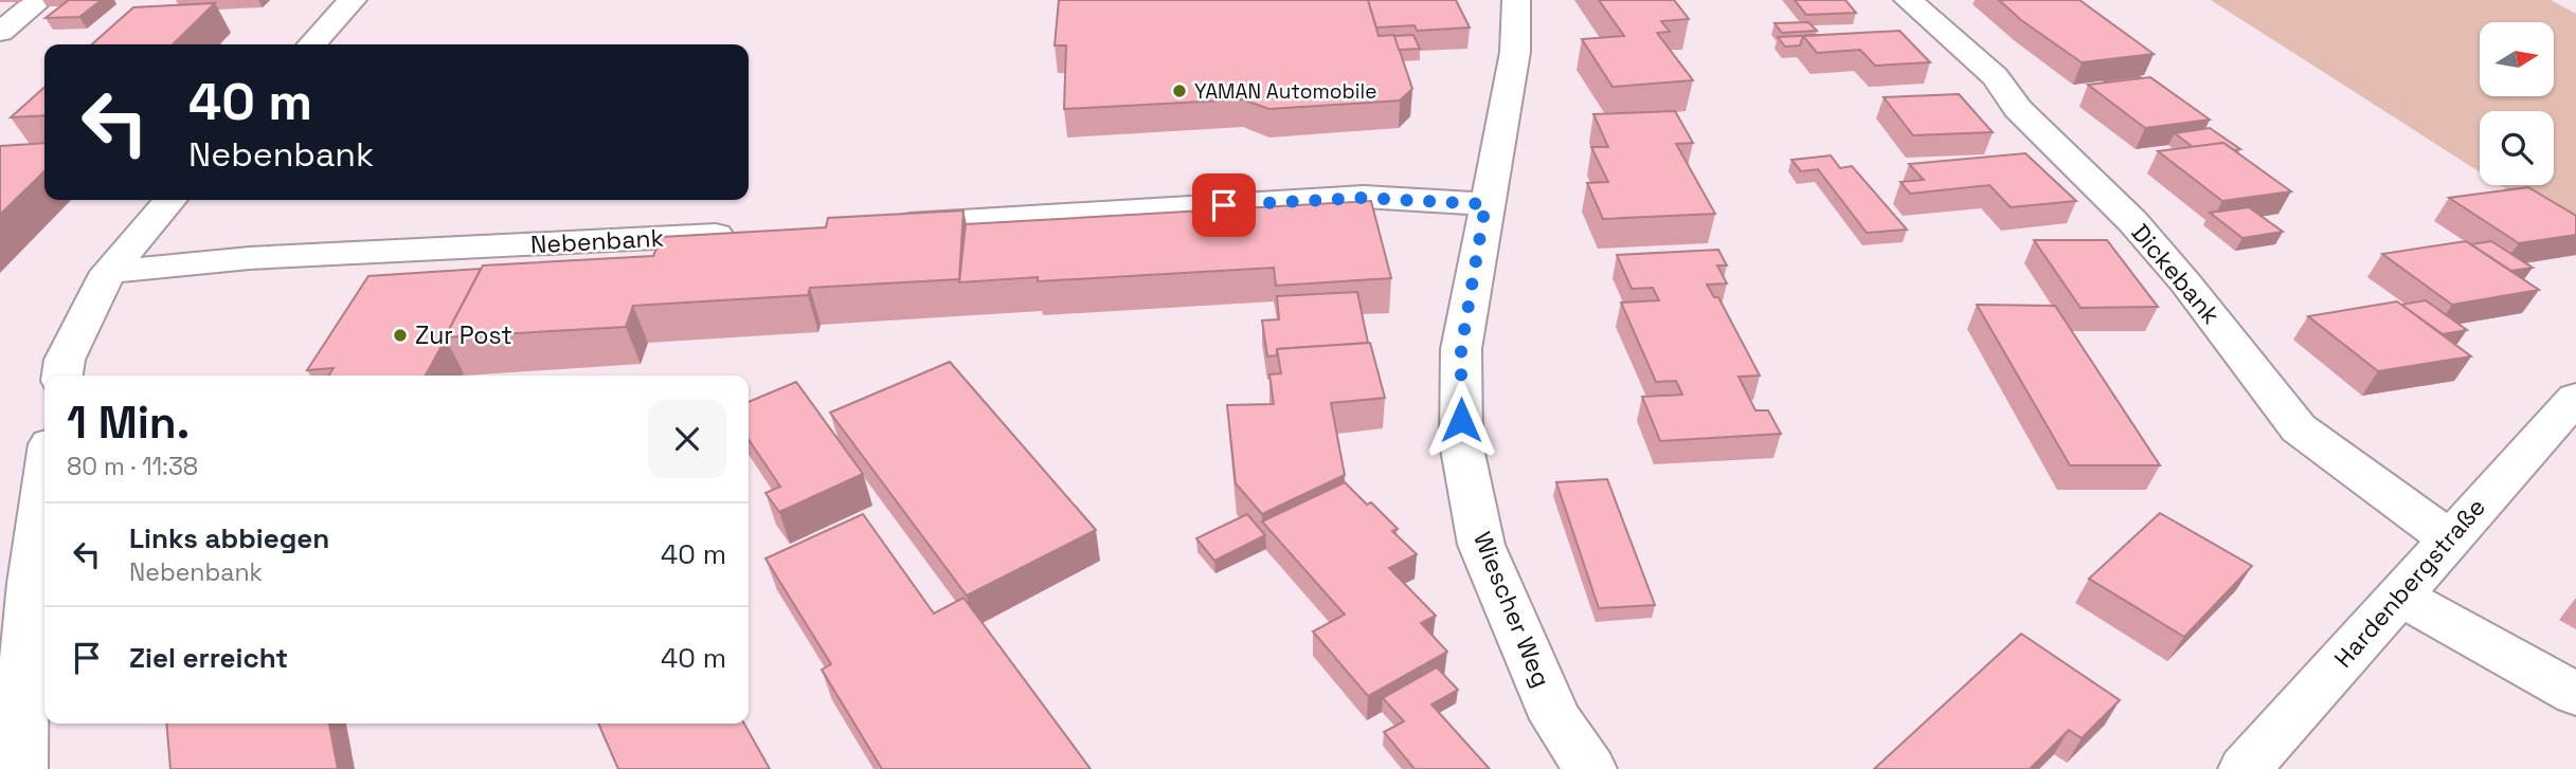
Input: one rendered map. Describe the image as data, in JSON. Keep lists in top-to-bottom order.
{
  "streets": {
    "street": [
      "Nebenbank",
      "Dickebank",
      "Hardenbergstraße",
      "Wiescher Weg"
    ]
  },
  "crossings": [
    ["Dickebank", "Hardenbergstraße"]
  ],
  "places": ["YAMAN Automobile", "Zur Post"],
  "north": "right",
  "page": {
    "turn": ["40 m", "Nebenbank"],
    "heading": ["1 Min.", "80 m · 11:38"],
    "list": [
      {
        "name": "Links abbiegen",
        "note": "Nebenbank",
        "value": "40 m"
      },
      {
        "name": "Ziel erreicht",
        "value": "40 m"
      }
    ]
  }
}
